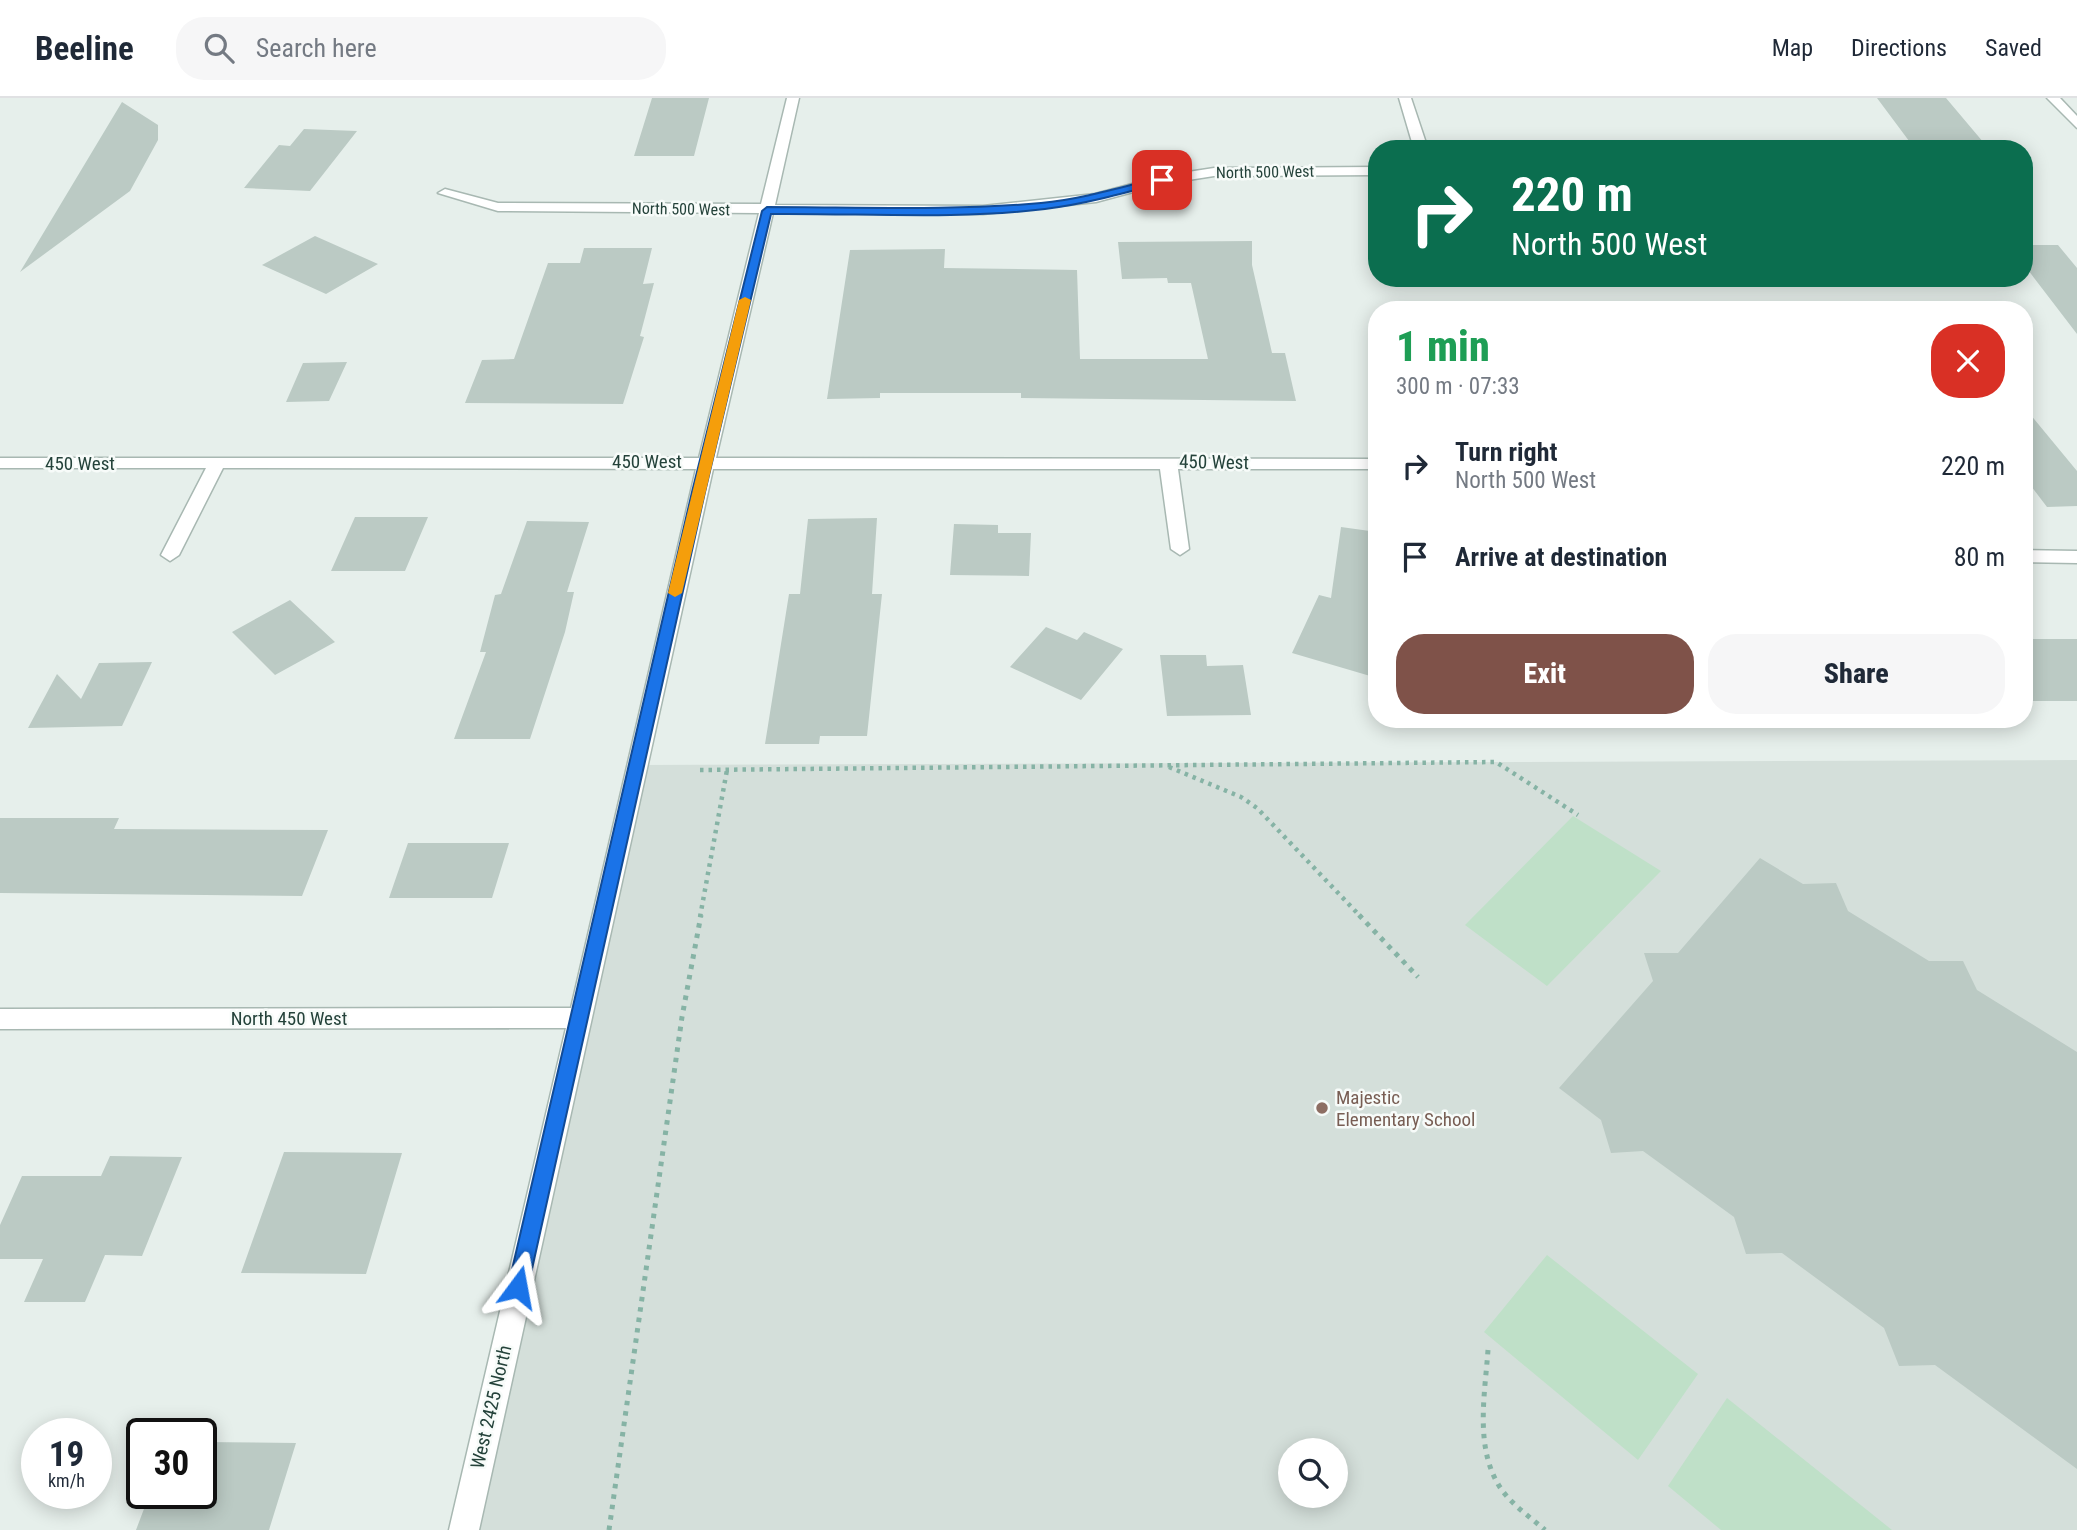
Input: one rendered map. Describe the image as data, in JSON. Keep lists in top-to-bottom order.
{
  "streets": {
    "street": [
      "North 500 West",
      "450 West",
      "North 450 West",
      "West 2425 North"
    ]
  },
  "crossings": [
    ["North 500 West", "West 2425 North"],
    ["450 West", "West 2425 North"],
    ["North 450 West", "West 2425 North"]
  ],
  "places": ["Majestic Elementary School"],
  "page": {
    "header": "Beeline",
    "search": "Search here",
    "nav": ["Map", "Directions", "Saved"],
    "turn": ["220 m", "North 500 West"],
    "heading": ["1 min", "300 m · 07:33"],
    "list": [
      {
        "name": "Turn right",
        "note": "North 500 West",
        "value": "220 m"
      },
      {
        "name": "Arrive at destination",
        "value": "80 m"
      }
    ],
    "buttons": ["Exit", "Share"],
    "speed": "19 km/h",
    "limit": "30"
  }
}
